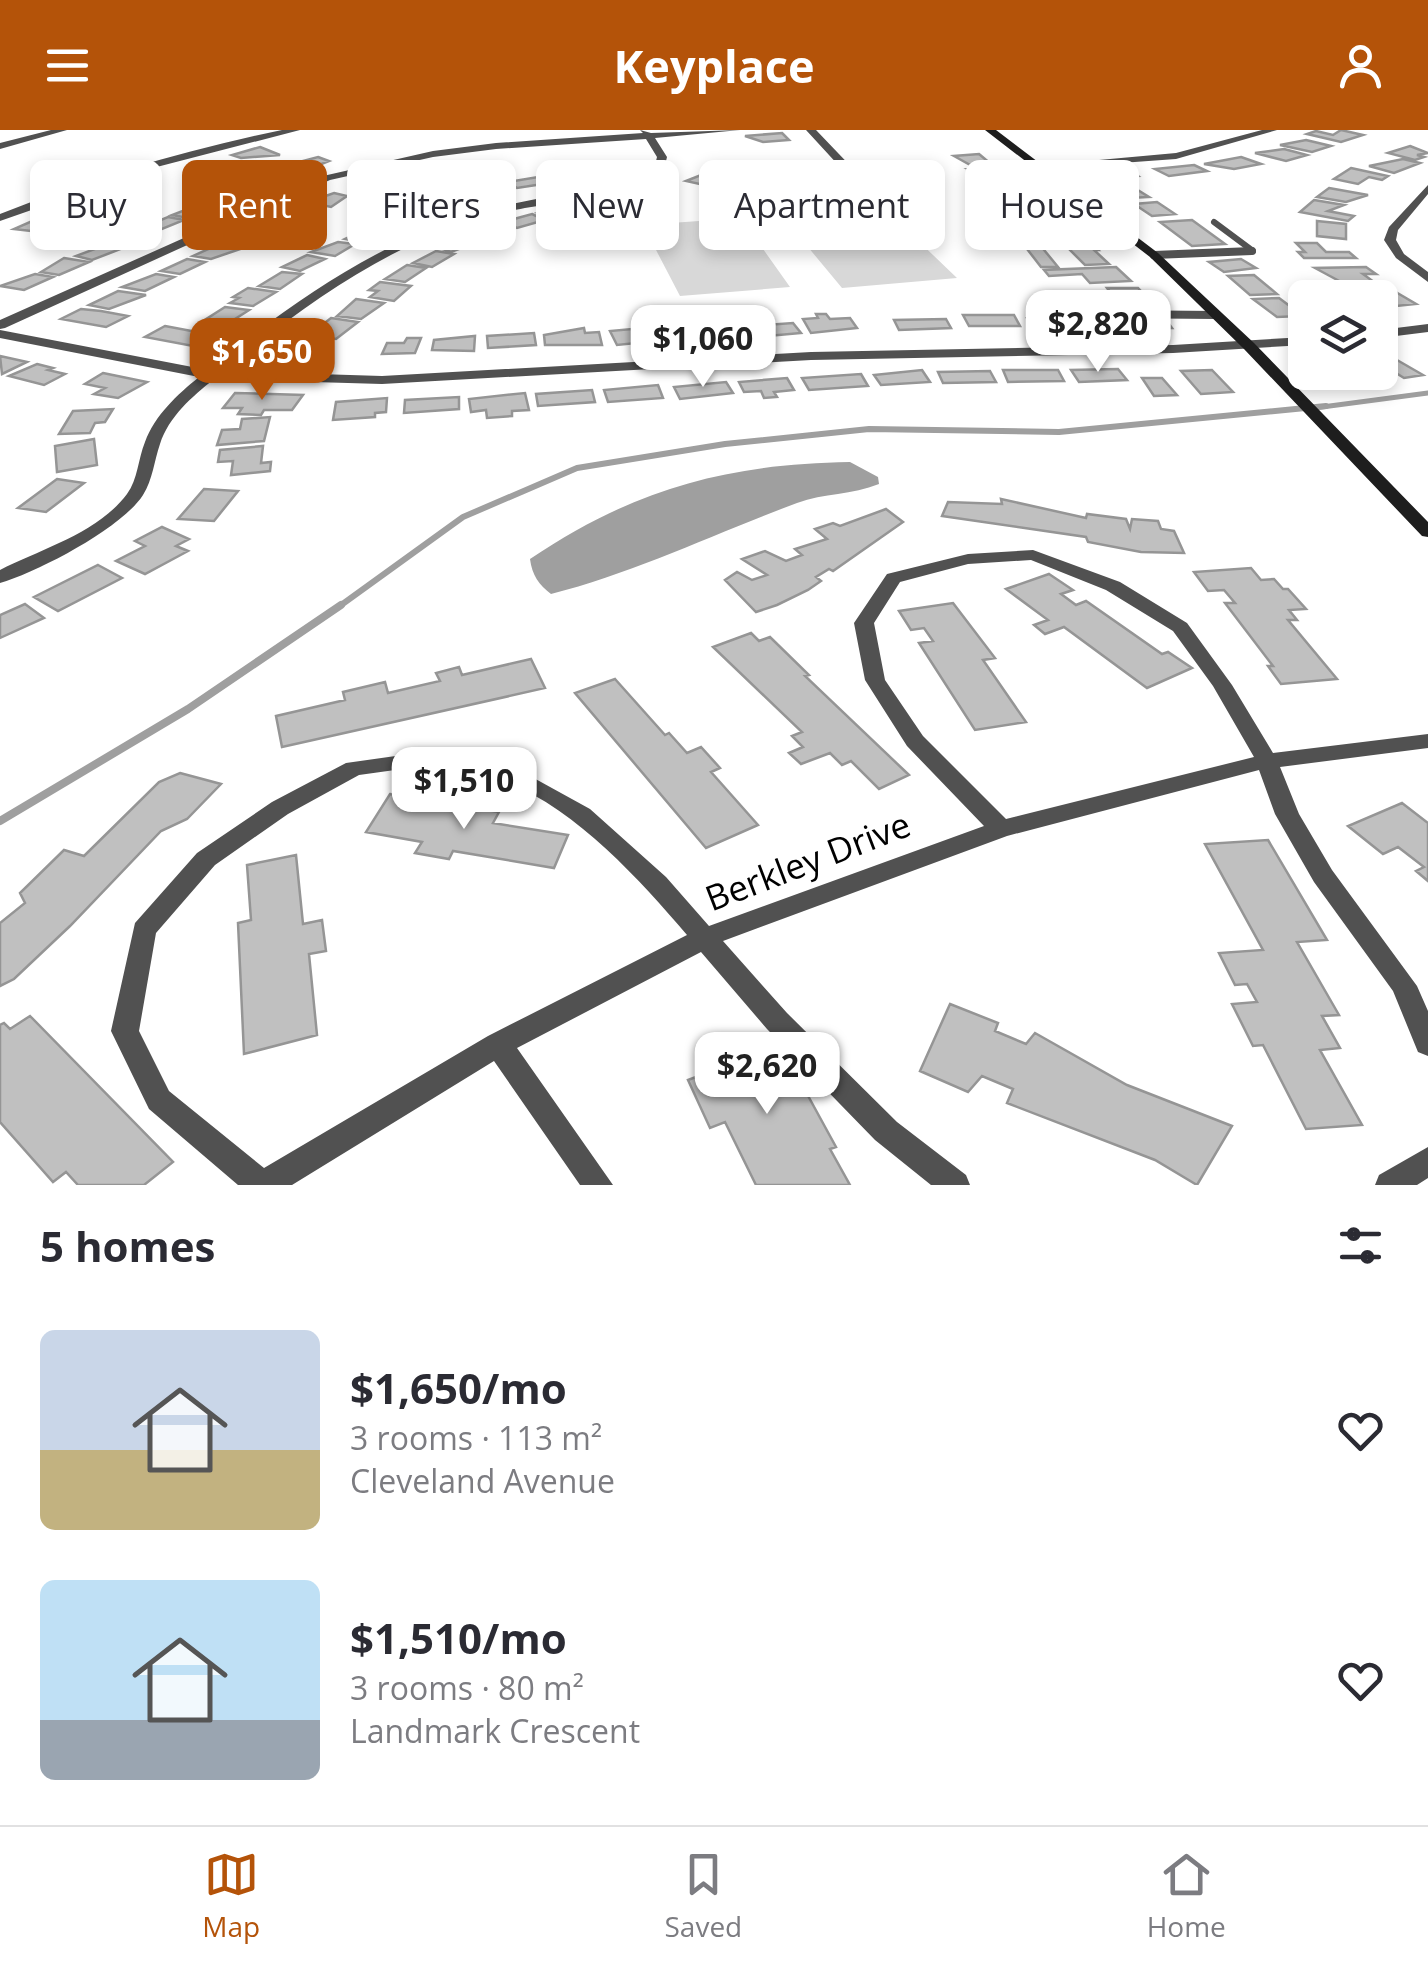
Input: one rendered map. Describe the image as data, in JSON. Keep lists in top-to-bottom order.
{
  "streets": {
    "street": ["Berkley Drive"]
  },
  "page": {
    "header": "Keyplace",
    "chip": [
      "Buy",
      "Rent",
      "Filters",
      "New",
      "Apartment",
      "House"
    ],
    "price": [
      "$2,820",
      "$1,060",
      "$1,650",
      "$1,510",
      "$2,620"
    ],
    "heading": "5 homes",
    "list": [
      {
        "name": "$1,650/mo",
        "note": "3 rooms · 113 m² · Cleveland Avenue"
      },
      {
        "name": "$1,510/mo",
        "note": "3 rooms · 80 m² · Landmark Crescent"
      }
    ],
    "tabs": ["Map", "Saved", "Home"]
  }
}
